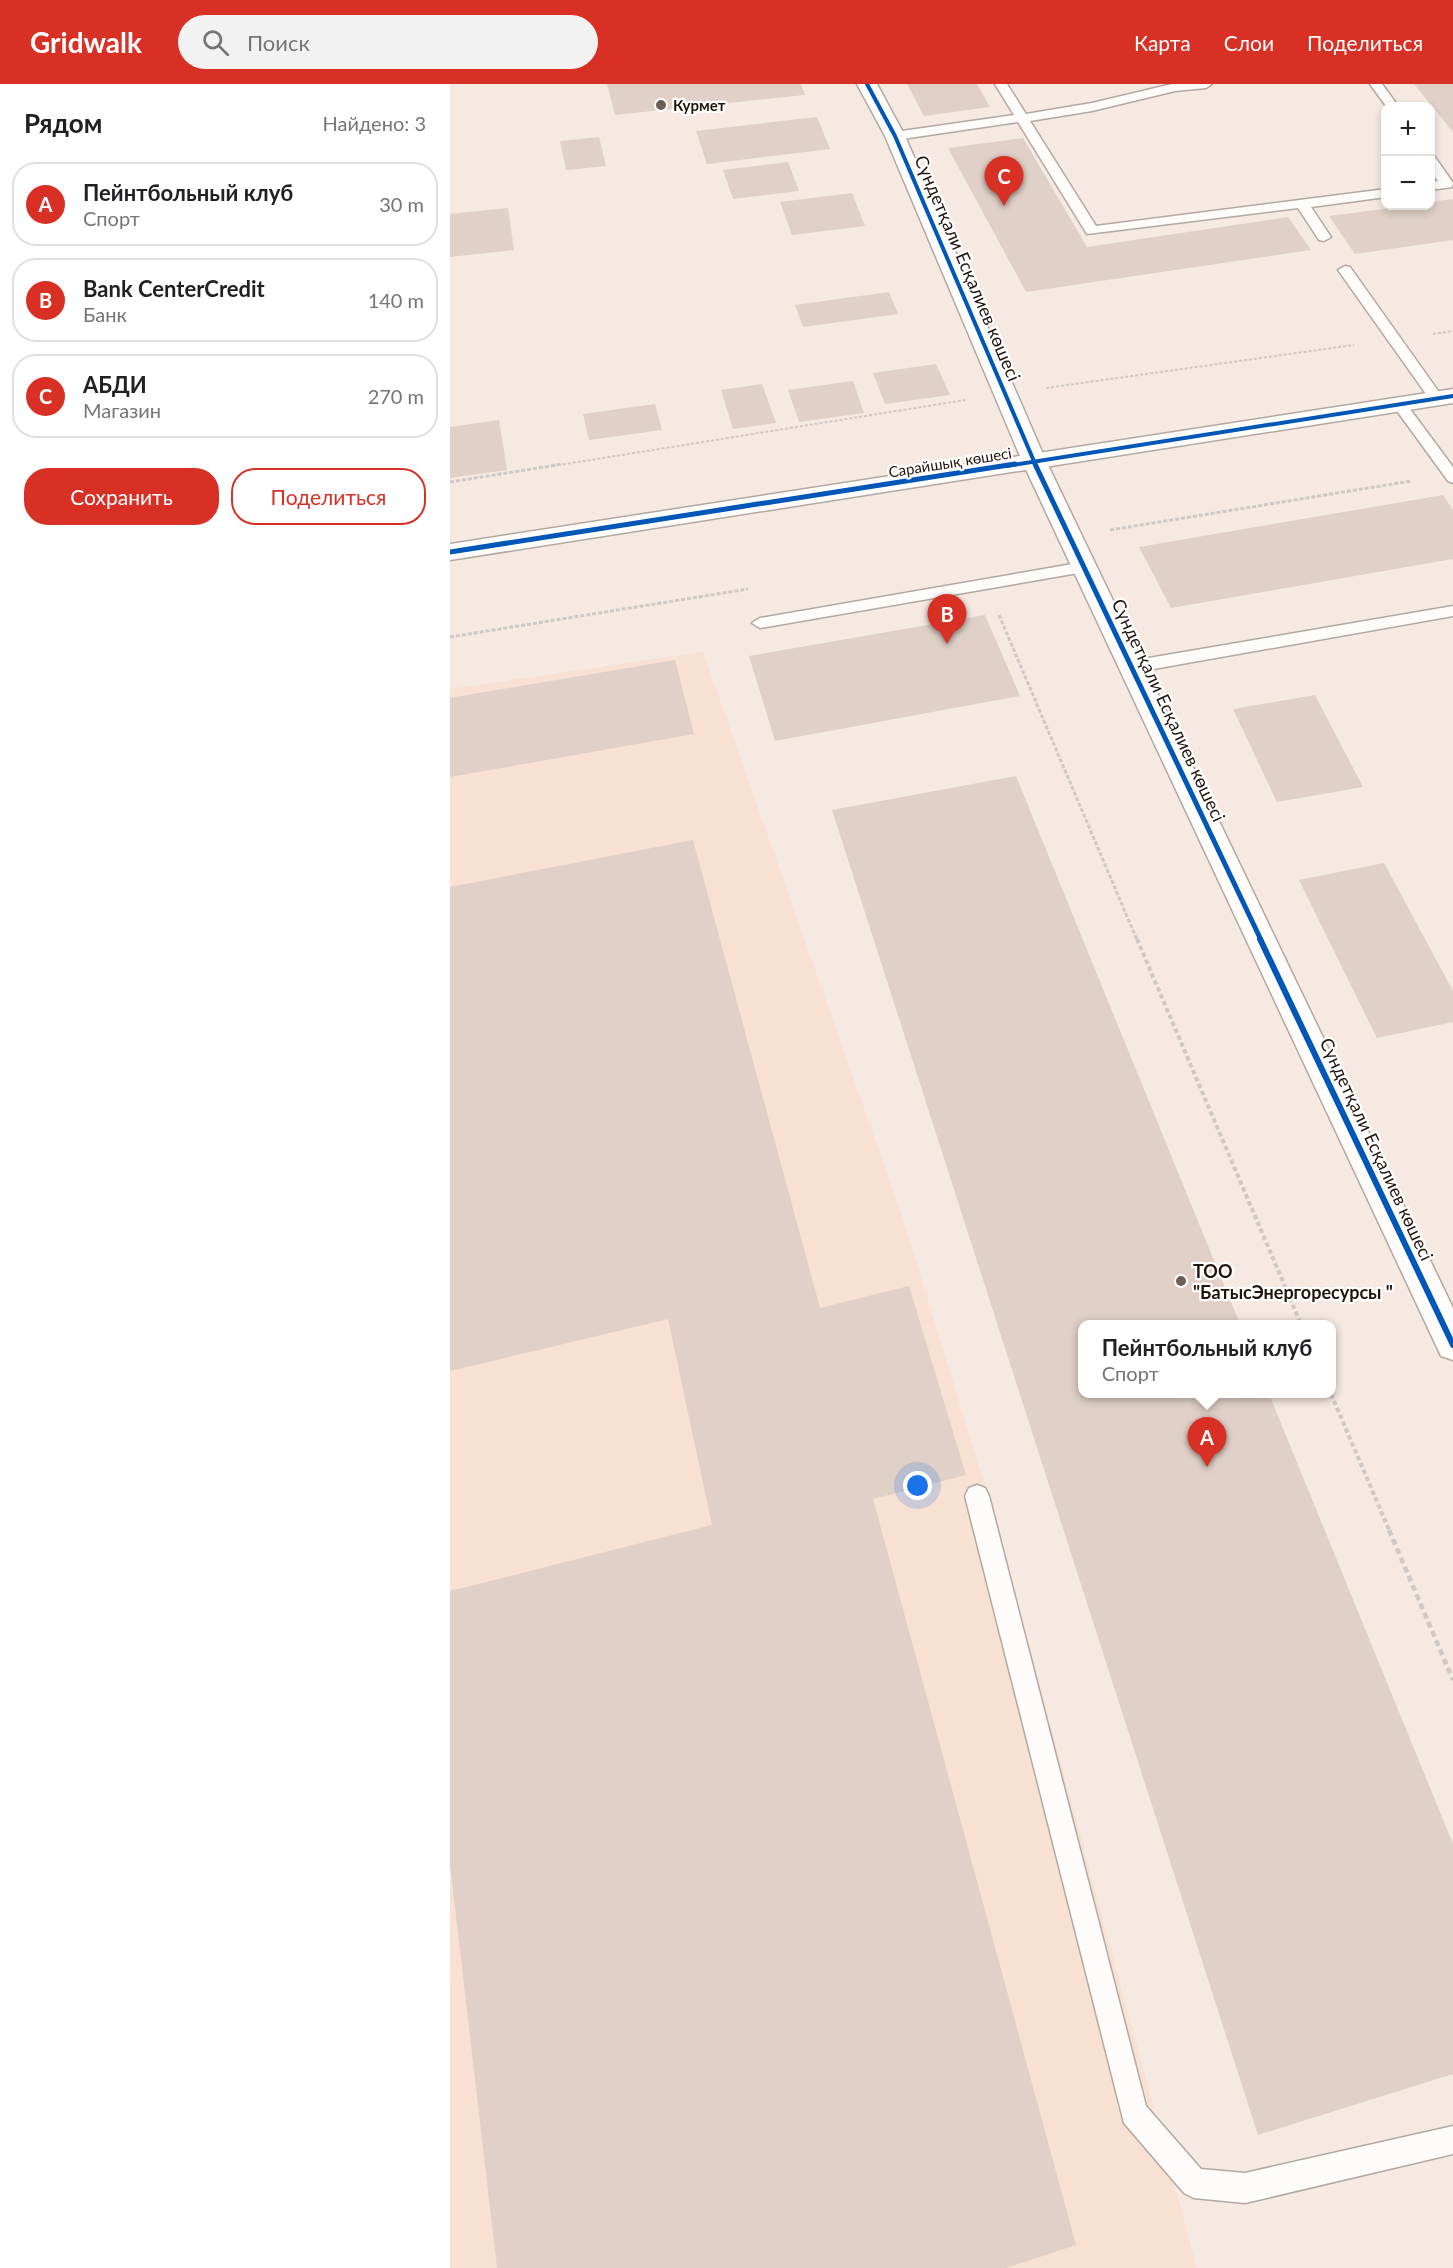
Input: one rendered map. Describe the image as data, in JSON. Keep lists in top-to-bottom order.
{
  "streets": {
    "street": ["Сүндетқали Есқалиев көшесі", "Сарайшық көшесі"]
  },
  "crossings": [
    ["Сүндетқали Есқалиев көшесі", "Сарайшық көшесі"]
  ],
  "places": ["Курмет", "ТОО \"БатысЭнергоресурсы \""],
  "page": {
    "header": "Gridwalk",
    "search": "Поиск",
    "nav": ["Карта", "Слои", "Поделиться"],
    "heading": ["Рядом", "Найдено: 3"],
    "map_buttons": ["+", "−"],
    "pins": ["C", "B", "A"],
    "list": [
      {
        "mark": "A",
        "name": "Пейнтбольный клуб",
        "note": "Спорт",
        "value": "30 m"
      },
      {
        "mark": "B",
        "name": "Bank CenterCredit",
        "note": "Банк",
        "value": "140 m"
      },
      {
        "mark": "C",
        "name": "АБДИ",
        "note": "Магазин",
        "value": "270 m"
      }
    ],
    "buttons": ["Сохранить", "Поделиться"],
    "popup": ["Пейнтбольный клуб", "Спорт"]
  }
}
